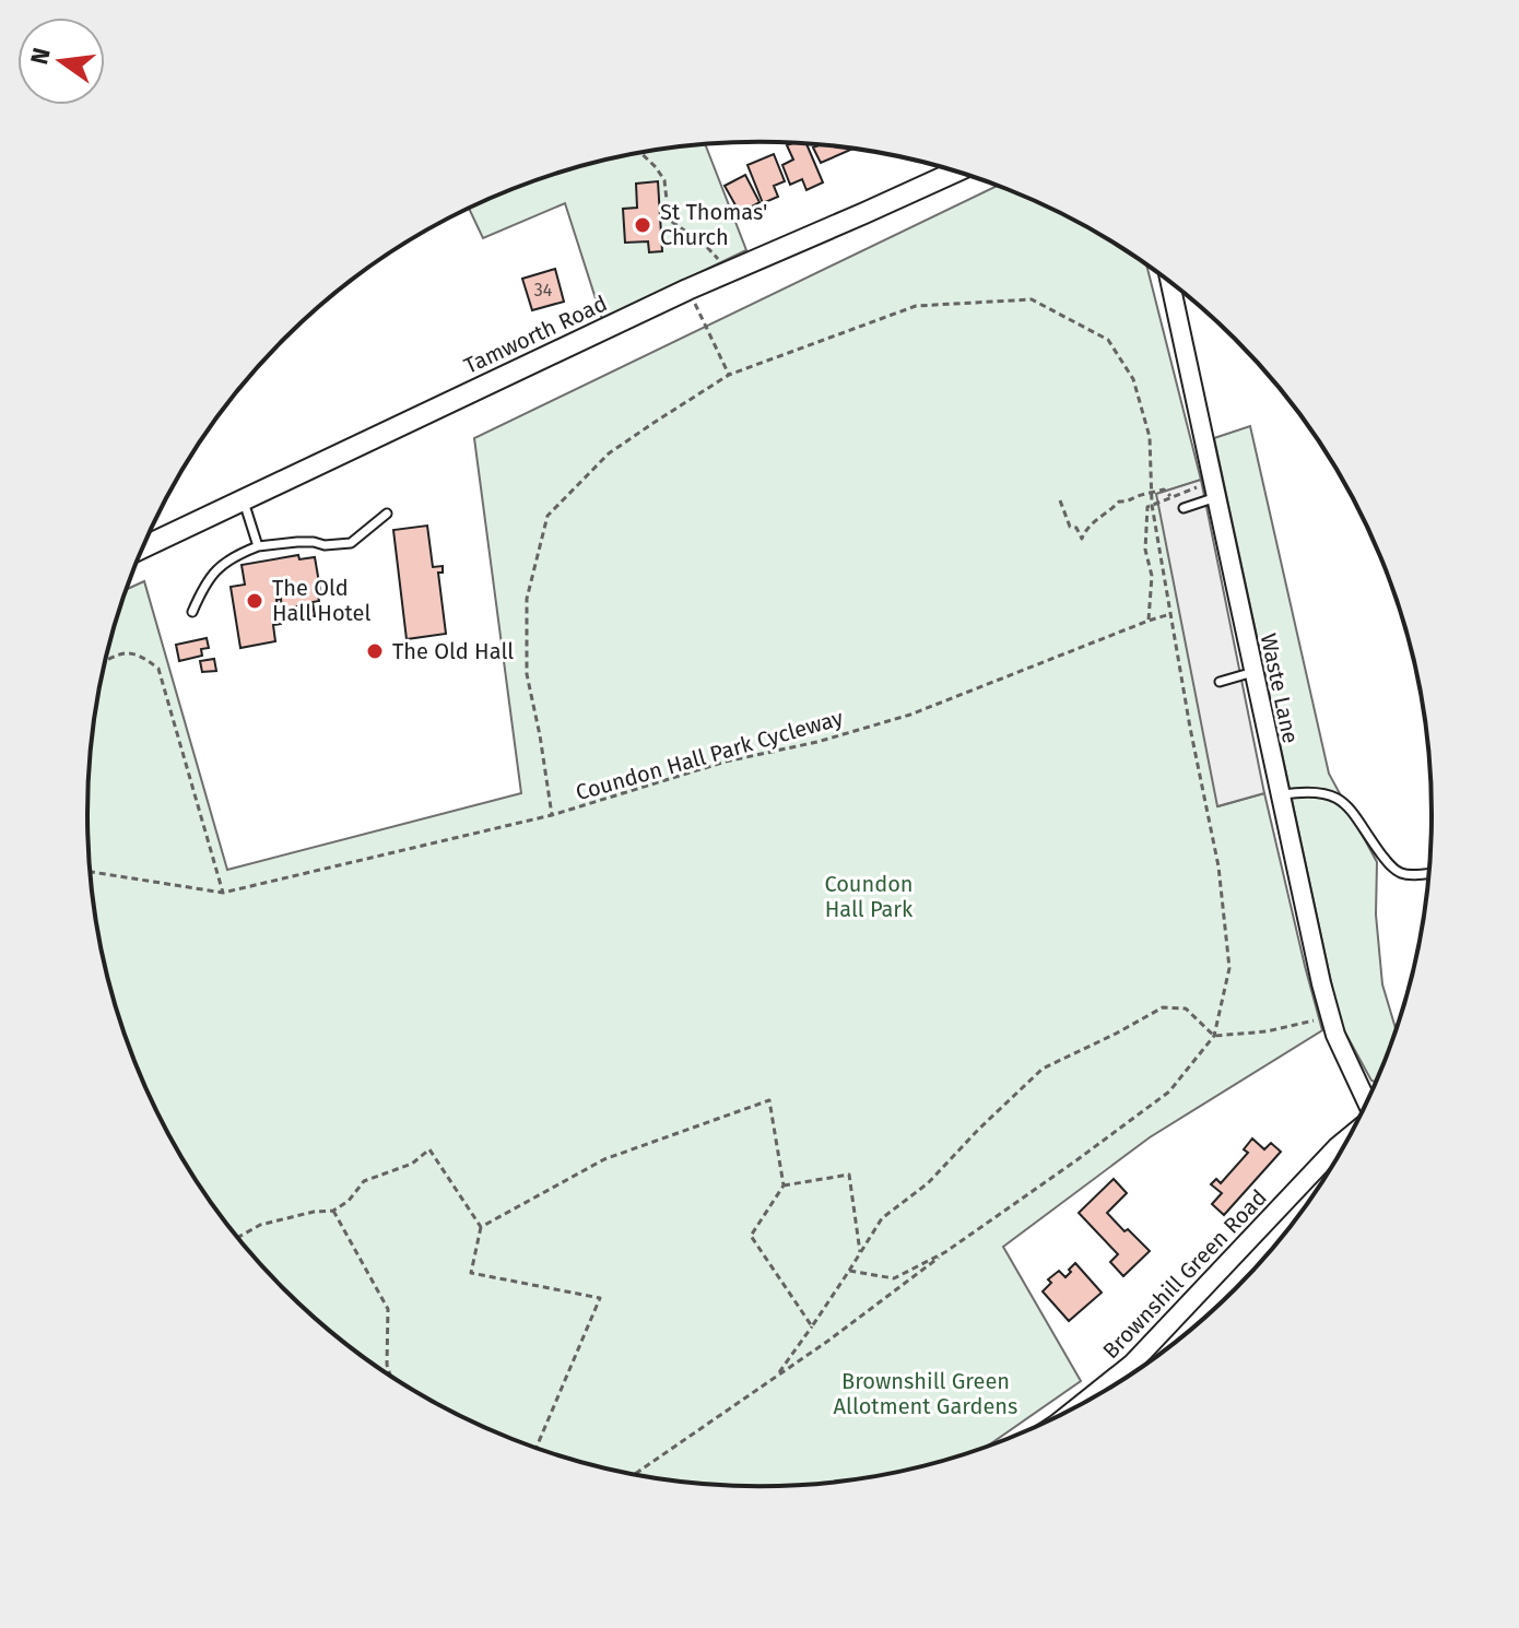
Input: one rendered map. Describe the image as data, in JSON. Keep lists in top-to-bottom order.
{
  "streets": {
    "main road": ["Tamworth Road"],
    "street": ["Waste Lane", "Brownshill Green Road"],
    "path": ["Coundon Hall Park Cycleway"]
  },
  "parks": ["Coundon Hall Park", "Brownshill Green Allotment Gardens"],
  "places": ["St Thomas' Church", "The Old Hall Hotel", "The Old Hall"],
  "house_numbers": ["34"],
  "north": "left"
}
